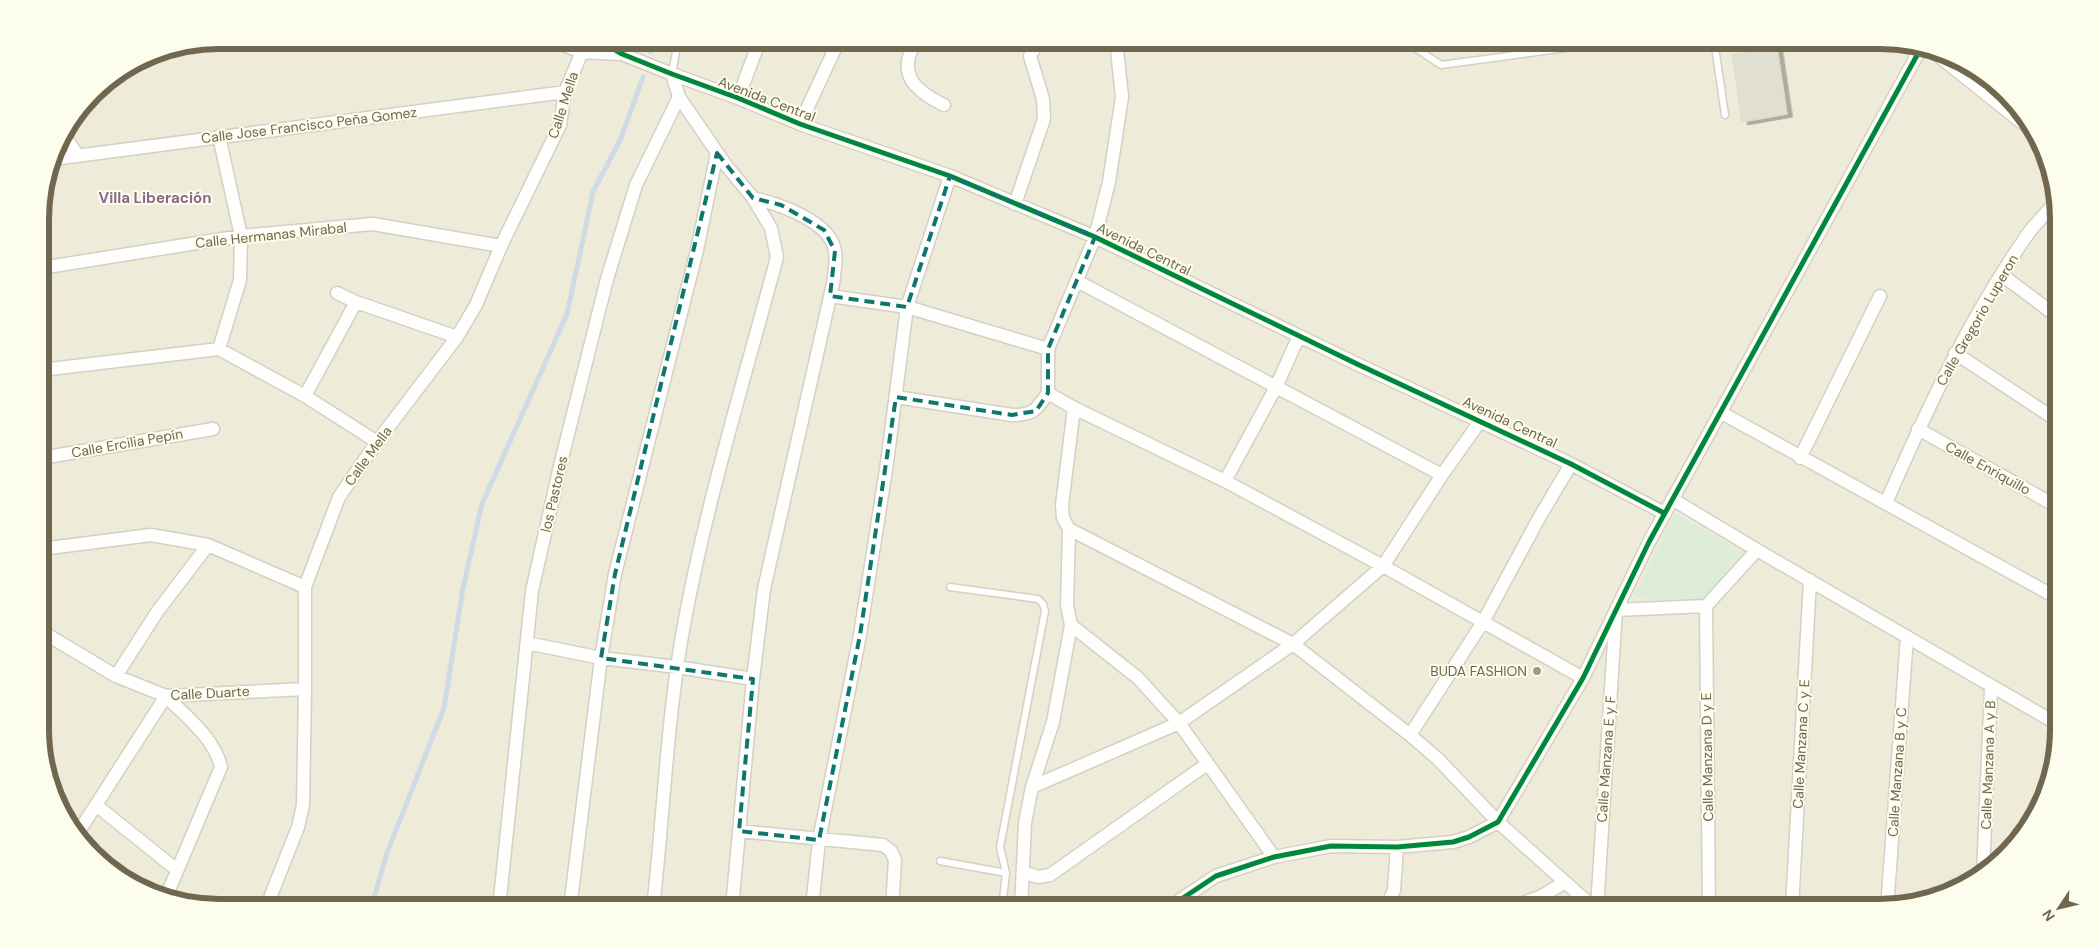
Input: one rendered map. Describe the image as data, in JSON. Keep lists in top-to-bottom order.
{
  "streets": {
    "street": [
      "Avenida Central",
      "Calle Mella",
      "Calle Jose Francisco Peña Gomez",
      "Calle Hermanas Mirabal",
      "Calle Gregorio Luperon",
      "Calle Ercilia Pepín",
      "Calle Enriquillo",
      "los Pastores",
      "Calle Duarte",
      "Calle Manzana C y E",
      "Calle Manzana D y E",
      "Calle Manzana E y F",
      "Calle Manzana A y B",
      "Calle Manzana B y C"
    ]
  },
  "crossings": [
    ["Avenida Central", "Calle Mella"],
    ["Calle Mella", "Calle Jose Francisco Peña Gomez"],
    ["Calle Mella", "Calle Hermanas Mirabal"],
    ["Calle Mella", "Calle Duarte"],
    ["Calle Gregorio Luperon", "Calle Enriquillo"]
  ],
  "districts": ["Villa Liberación"],
  "places": ["BUDA FASHION"],
  "north": "bottom left"
}
